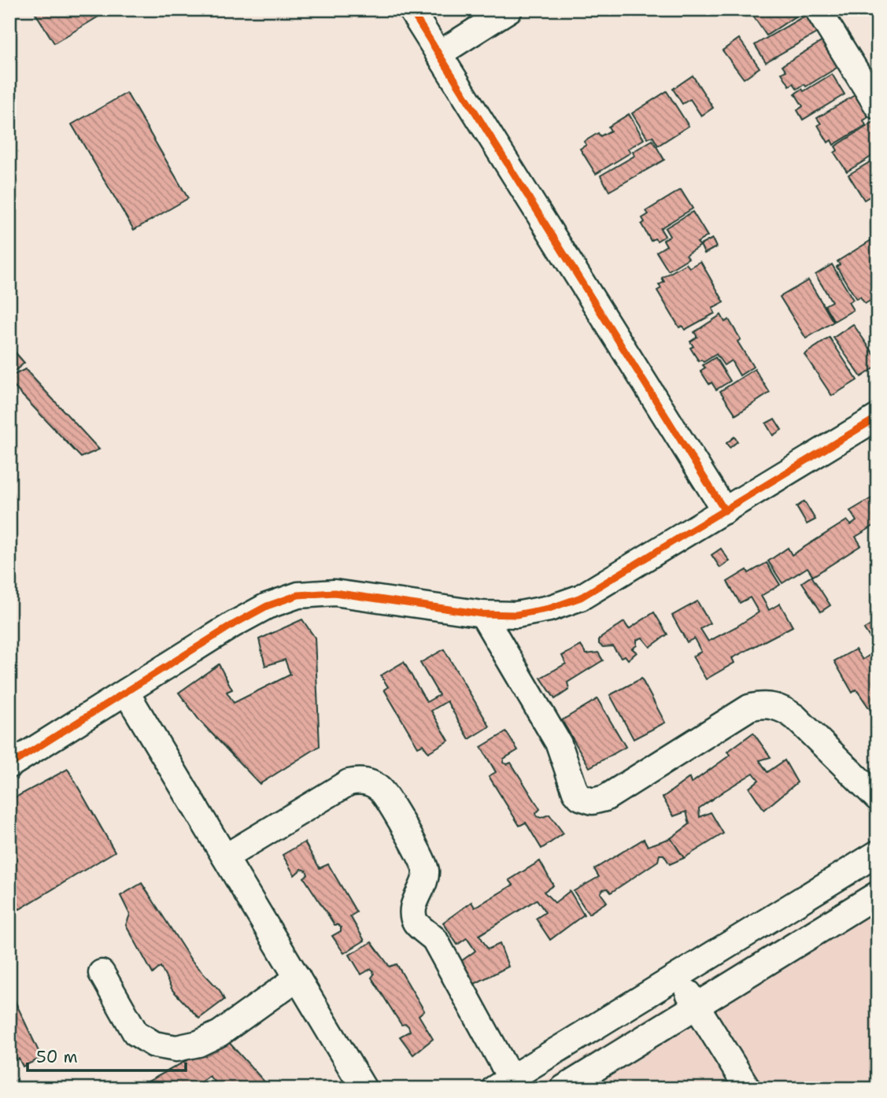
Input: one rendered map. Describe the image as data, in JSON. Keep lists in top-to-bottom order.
{
  "scale_bar": "50 m"
}
